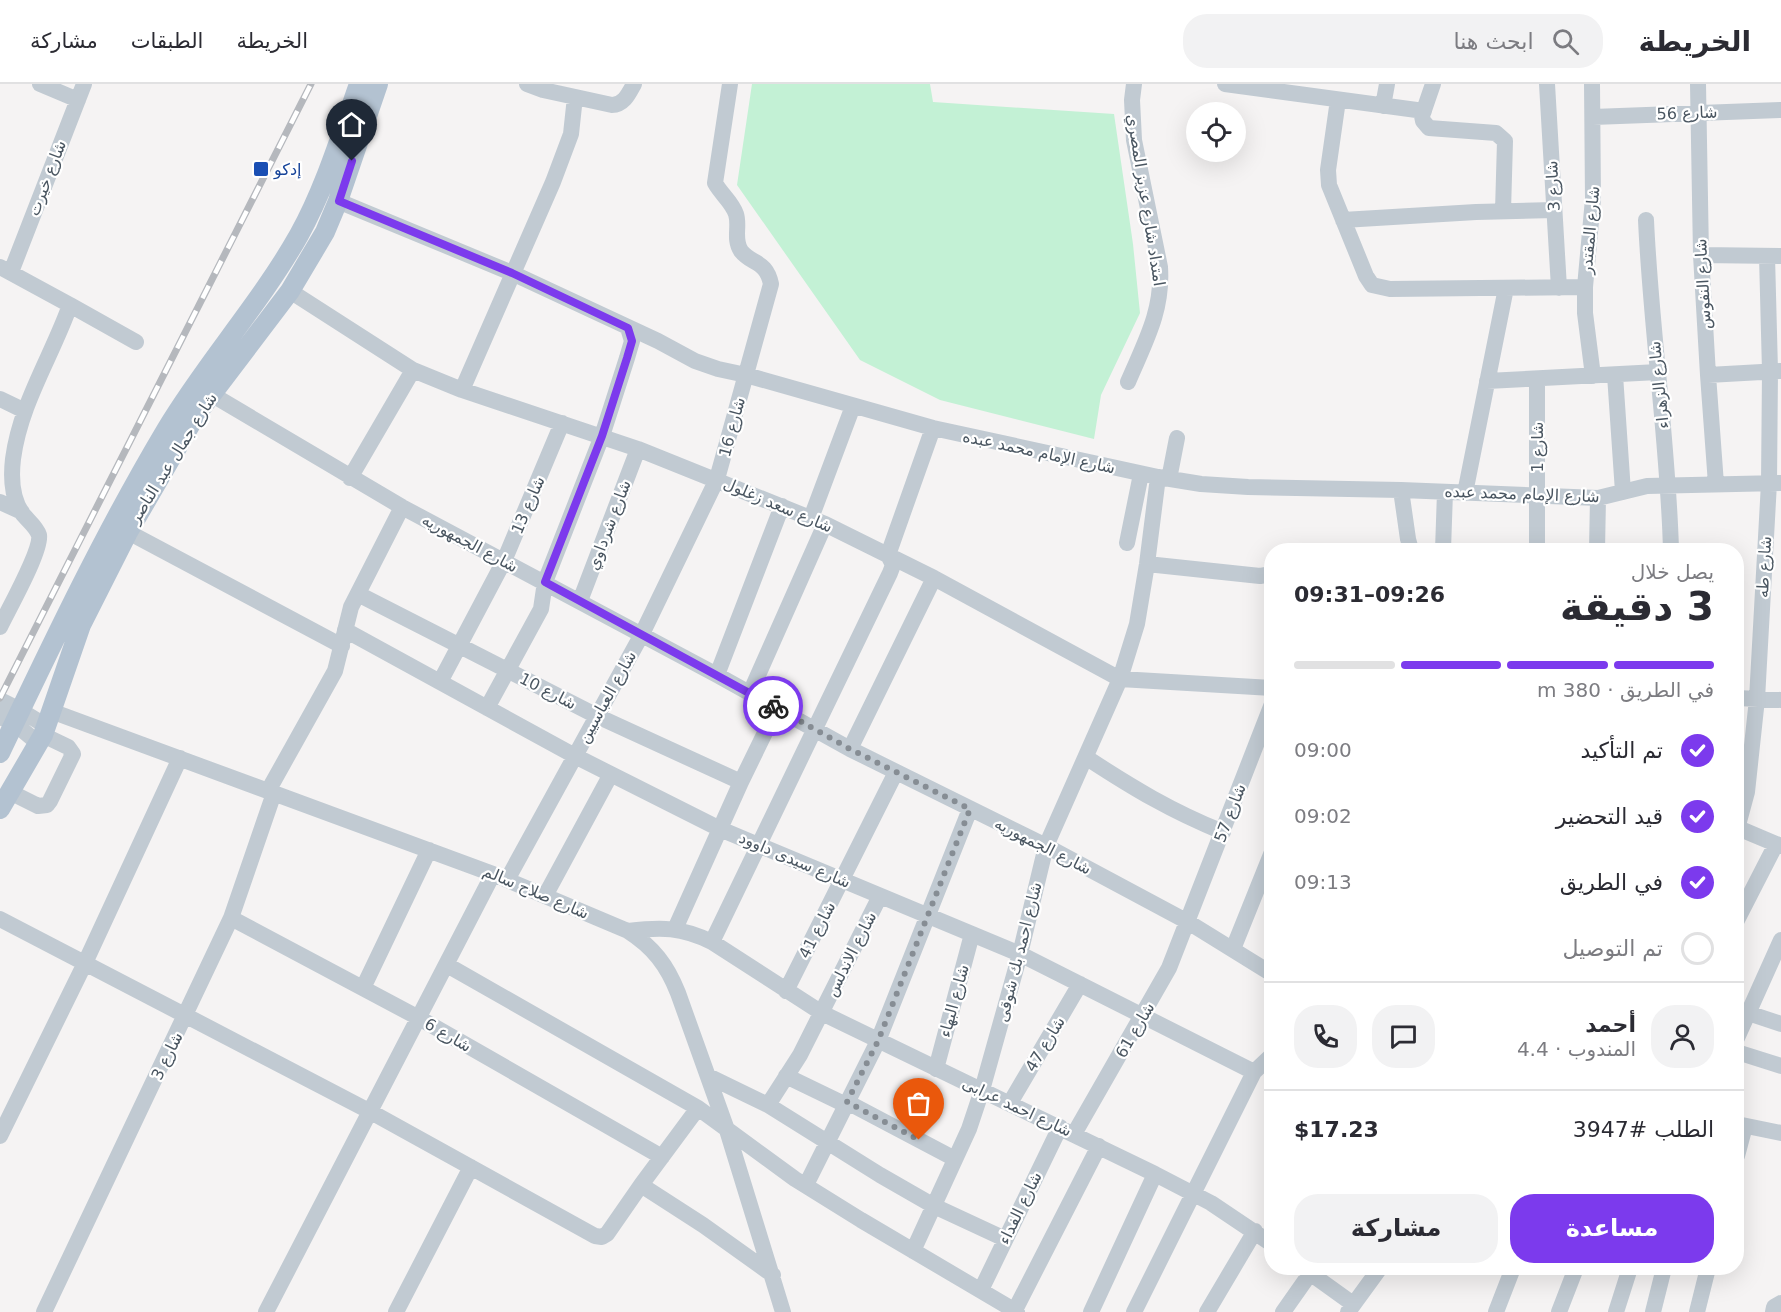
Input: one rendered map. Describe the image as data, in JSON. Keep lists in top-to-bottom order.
{
  "streets": {
    "main road": ["شارع جمال عبد الناصر"],
    "street": [
      "شارع 56",
      "شارع خيرت",
      "شارع 3",
      "امتداد شارع عزيز المصري",
      "شارع المقتدر",
      "شارع النفوس",
      "شارع الزهراء",
      "شارع 16",
      "شارع 1",
      "شارع الإمام محمد عبده",
      "شارع 13",
      "شارع سعد زغلول",
      "شارع شرداوي",
      "شارع الجمهوريه",
      "شارع طه",
      "شارع 10",
      "شارع العباسيين",
      "شارع 57",
      "شارع سيدى داوود",
      "شارع صلاح سالم",
      "شارع 41",
      "شارع احمد بك شوقى",
      "شارع الاندلس",
      "شارع البهاء",
      "شارع 61",
      "شارع 6",
      "شارع 47",
      "شارع احمد عرابى",
      "شارع الفداء"
    ]
  },
  "crossings": [
    ["شارع 56", "شارع المقتدر"],
    ["شارع 56", "شارع النفوس"],
    ["شارع 3", "شارع الجمهوريه"],
    ["شارع 3", "شارع 10"],
    ["شارع 3", "شارع سيدى داوود"],
    ["شارع 3", "شارع صلاح سالم"],
    ["شارع 3", "شارع 6"],
    ["شارع النفوس", "شارع الإمام محمد عبده"],
    ["شارع الزهراء", "شارع الإمام محمد عبده"],
    ["شارع 16", "شارع الإمام محمد عبده"],
    ["شارع 16", "شارع سعد زغلول"],
    ["شارع 16", "شارع العباسيين"],
    ["شارع 1", "شارع الإمام محمد عبده"],
    ["شارع الإمام محمد عبده", "شارع جمال عبد الناصر"],
    ["شارع الإمام محمد عبده", "شارع طه"],
    ["شارع الإمام محمد عبده", "شارع احمد بك شوقى"],
    ["شارع جمال عبد الناصر", "شارع سعد زغلول"],
    ["شارع جمال عبد الناصر", "شارع الجمهوريه"],
    ["شارع جمال عبد الناصر", "شارع سيدى داوود"],
    ["شارع جمال عبد الناصر", "شارع صلاح سالم"],
    ["شارع 13", "شارع سعد زغلول"],
    ["شارع 13", "شارع الجمهوريه"],
    ["شارع 13", "شارع 10"],
    ["شارع 13", "شارع سيدى داوود"],
    ["شارع سعد زغلول", "شارع شرداوي"],
    ["شارع سعد زغلول", "شارع العباسيين"],
    ["شارع سعد زغلول", "شارع احمد بك شوقى"],
    ["شارع شرداوي", "شارع الجمهوريه"],
    ["شارع الجمهوريه", "شارع العباسيين"],
    ["شارع الجمهوريه", "شارع 57"],
    ["شارع الجمهوريه", "شارع 41"],
    ["شارع الجمهوريه", "شارع احمد بك شوقى"],
    ["شارع الجمهوريه", "شارع 61"],
    ["شارع 10", "شارع العباسيين"],
    ["شارع العباسيين", "شارع سيدى داوود"],
    ["شارع العباسيين", "شارع صلاح سالم"],
    ["شارع العباسيين", "شارع 6"],
    ["شارع 57", "شارع 61"],
    ["شارع سيدى داوود", "شارع 41"],
    ["شارع سيدى داوود", "شارع احمد بك شوقى"],
    ["شارع سيدى داوود", "شارع الاندلس"],
    ["شارع سيدى داوود", "شارع البهاء"],
    ["شارع سيدى داوود", "شارع 61"],
    ["شارع سيدى داوود", "شارع 47"],
    ["شارع صلاح سالم", "شارع احمد عرابى"],
    ["شارع 41", "شارع احمد عرابى"],
    ["شارع احمد بك شوقى", "شارع احمد عرابى"],
    ["شارع الاندلس", "شارع احمد عرابى"],
    ["شارع البهاء", "شارع احمد عرابى"],
    ["شارع 61", "شارع احمد عرابى"],
    ["شارع 61", "شارع الفداء"],
    ["شارع 47", "شارع احمد عرابى"],
    ["شارع احمد عرابى", "شارع الفداء"]
  ],
  "places": {
    "transit": ["إدكو"]
  },
  "page": {
    "header": "الخريطة",
    "search": "ابحث هنا",
    "nav": ["الخريطة", "الطبقات", "مشاركة"],
    "heading": ["3 دقيقة", "يصل خلال", "09:26–09:31"],
    "panel": [
      "أحمد",
      "المندوب · 4.4",
      "الطلب #3947",
      "$17.23"
    ],
    "bar": "في الطريق · 380 m",
    "list": [
      ["تم التأكيد", "09:00"],
      ["قيد التحضير", "09:02"],
      ["في الطريق", "09:13"],
      "تم التوصيل"
    ],
    "buttons": ["مساعدة", "مشاركة"]
  }
}
